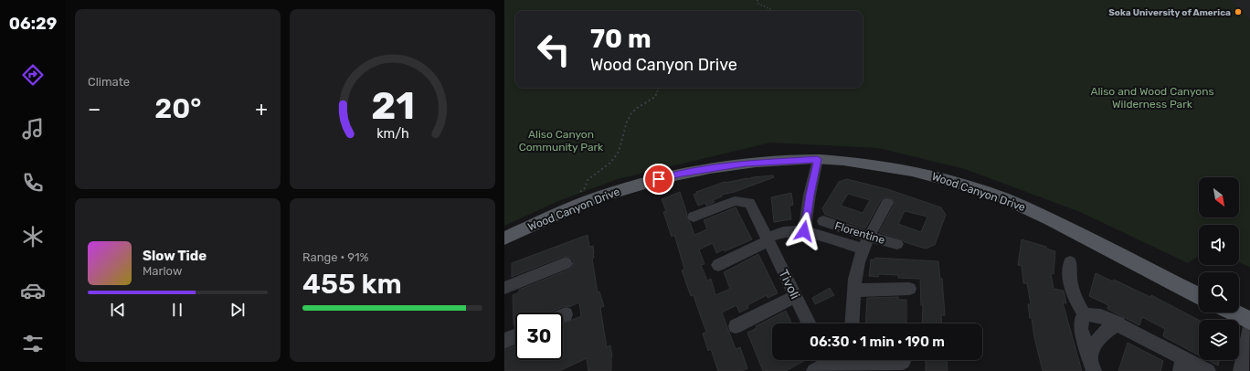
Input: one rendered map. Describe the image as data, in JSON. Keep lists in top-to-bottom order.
{
  "streets": {
    "main road": ["Wood Canyon Drive"],
    "street": ["Florentine", "Tivoli"]
  },
  "parks": ["Aliso and Wood Canyons Wilderness Park", "Aliso Canyon Community Park"],
  "places": ["Soka University of America"],
  "north": "bottom right",
  "page": {
    "tabs": "06:29",
    "tile": [
      "Climate",
      ["Range · 91%", "455 km"]
    ],
    "turn": ["70 m", "Wood Canyon Drive"],
    "heat": ["−", "20°", "+"],
    "song": ["Slow Tide", "Marlow"],
    "limit": "30",
    "trip": "06:30 · 1 min · 190 m",
    "gauge": ["21", "km/h"]
  }
}
